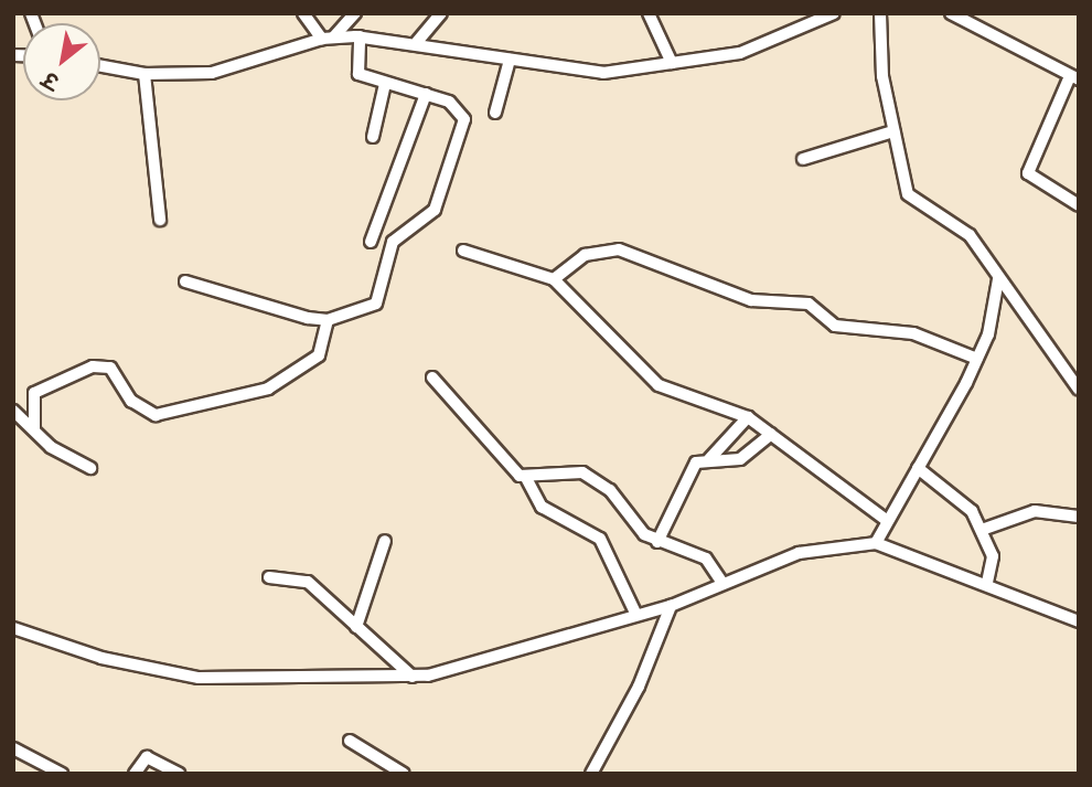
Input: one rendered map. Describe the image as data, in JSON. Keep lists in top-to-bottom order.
{
  "north": "bottom left"
}
